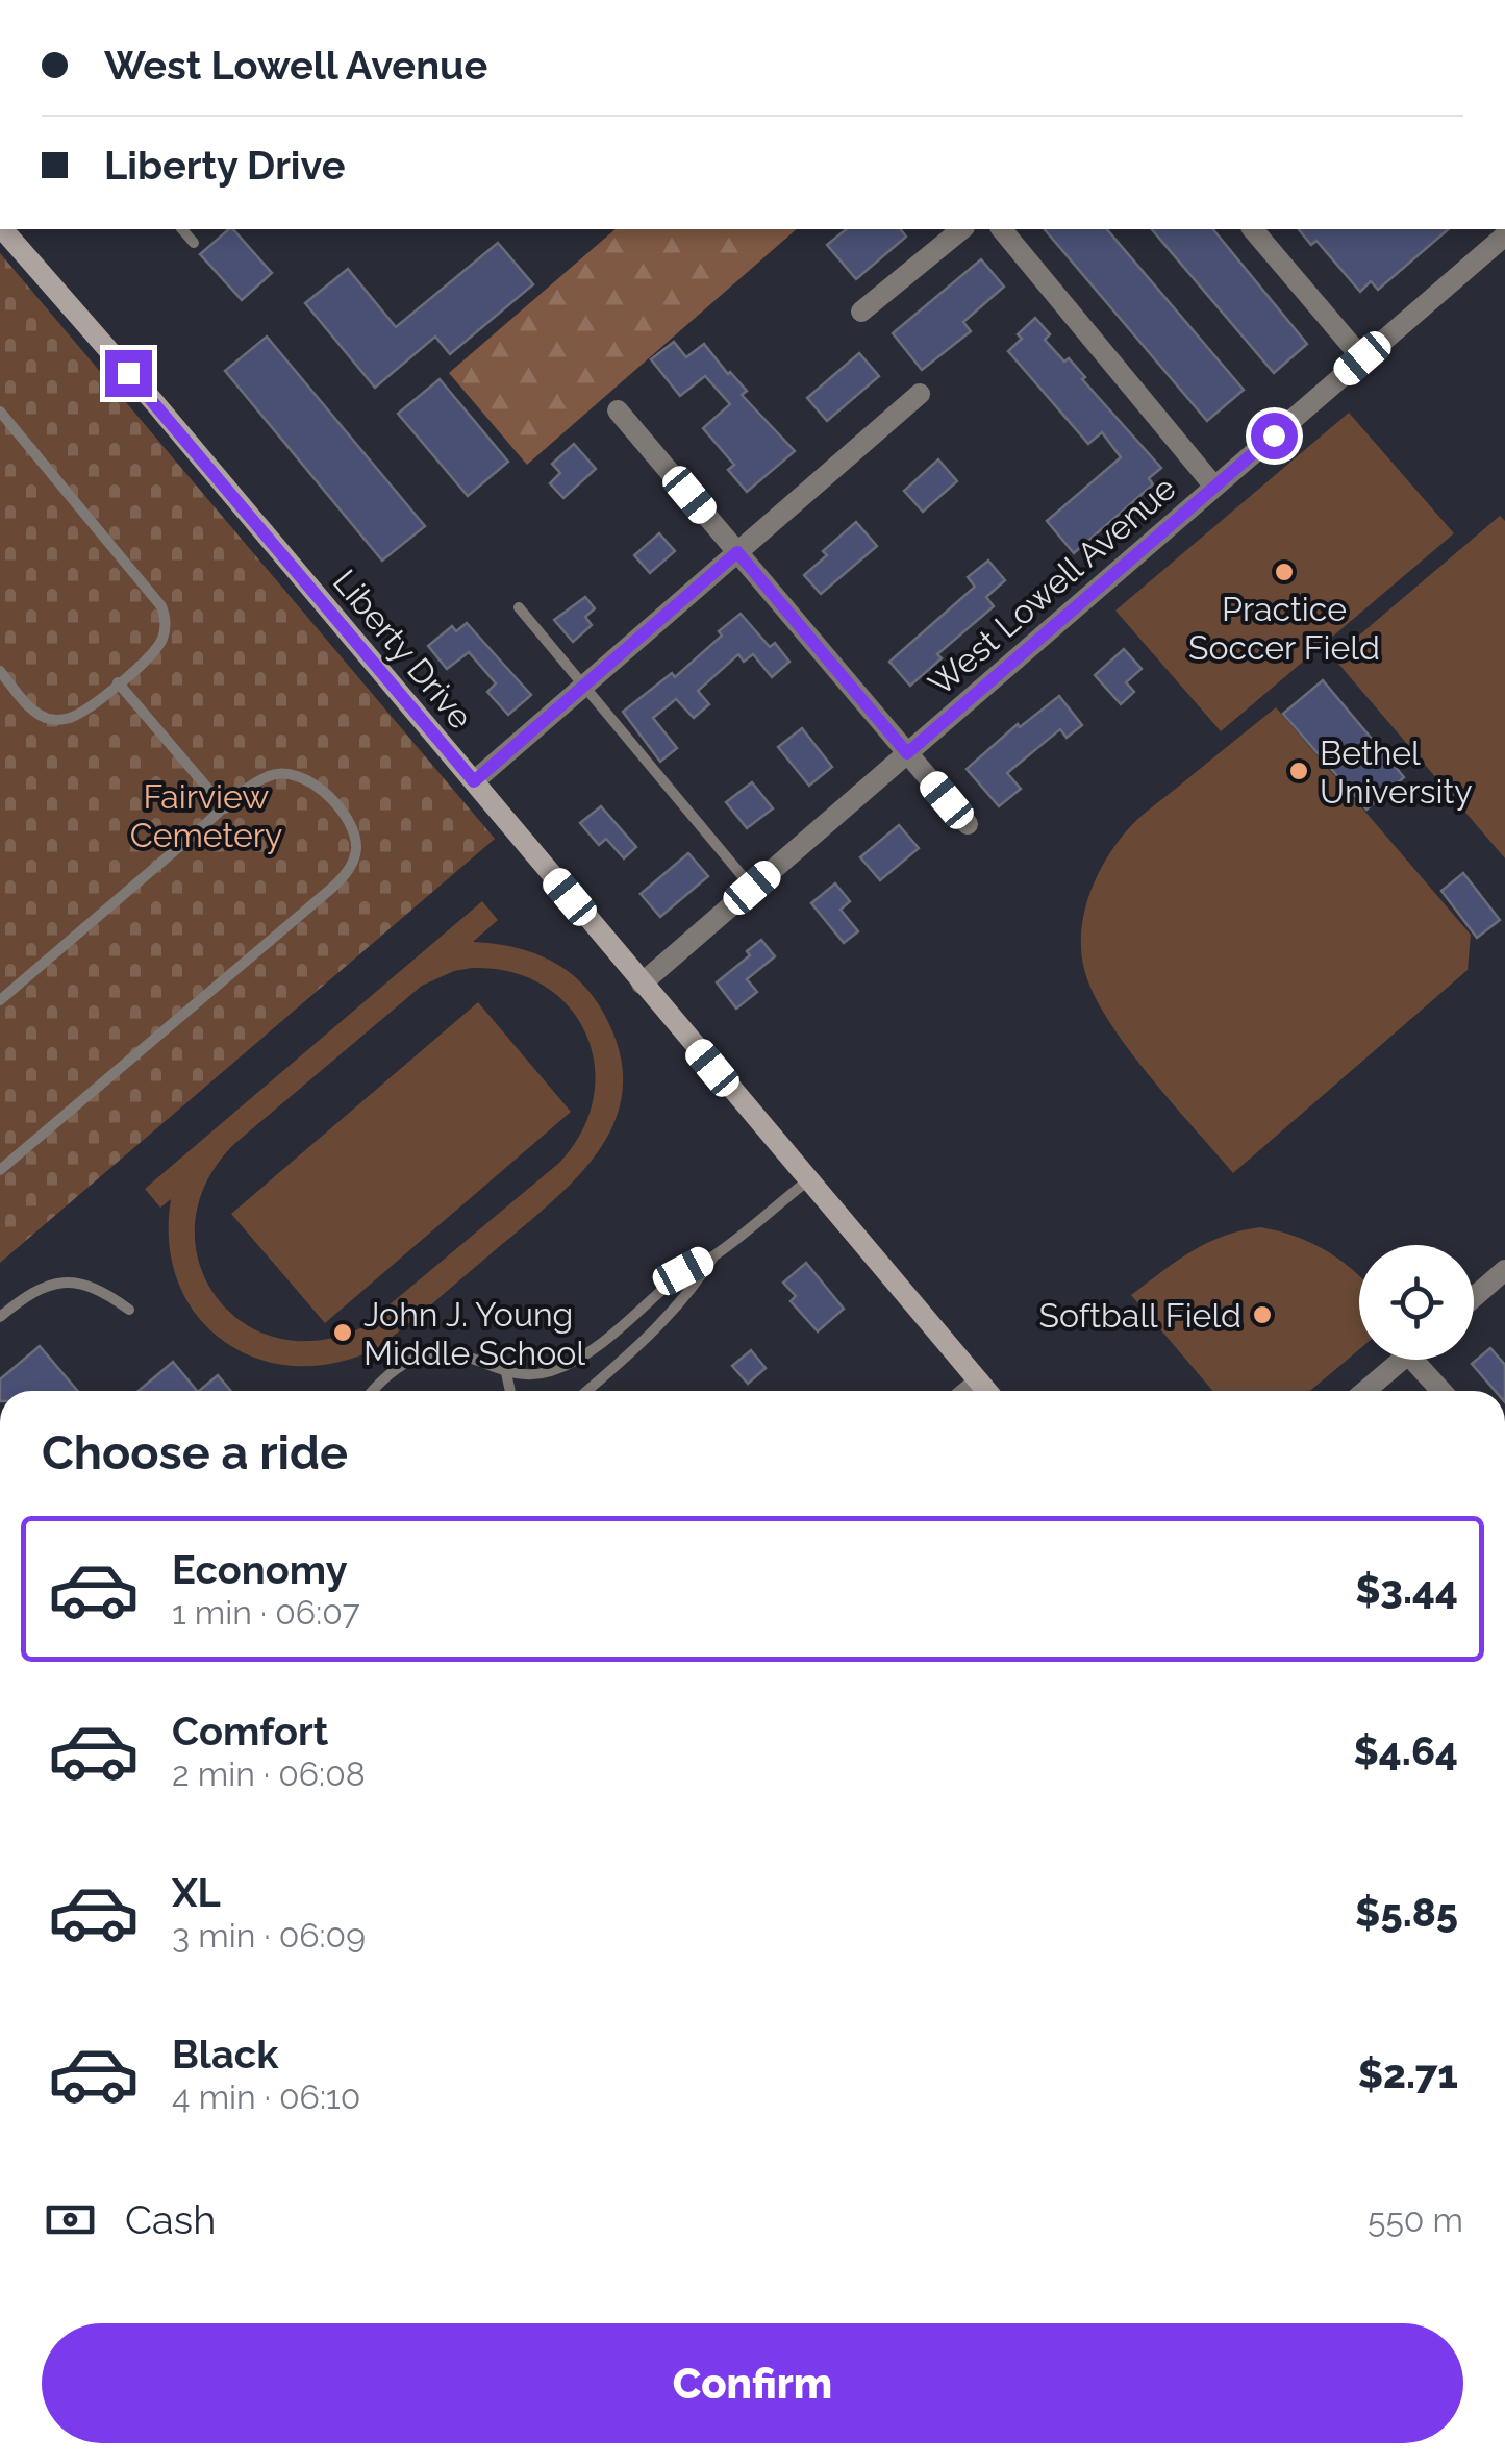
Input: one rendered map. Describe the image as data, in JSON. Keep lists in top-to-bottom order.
{
  "streets": {
    "street": ["West Lowell Avenue", "Liberty Drive"]
  },
  "crossings": [
    ["West Lowell Avenue", "Liberty Drive"]
  ],
  "parks": ["Fairview Cemetery"],
  "places": [
    "Practice Soccer Field",
    "Bethel University",
    "Softball Field",
    "John J. Young Middle School"
  ],
  "page": {
    "banner": ["West Lowell Avenue", "Liberty Drive"],
    "heading": "Choose a ride",
    "list": [
      {
        "name": "Economy",
        "note": "1 min · 06:07",
        "value": "$3.44"
      },
      {
        "name": "Comfort",
        "note": "2 min · 06:08",
        "value": "$4.64"
      },
      {
        "name": "XL",
        "note": "3 min · 06:09",
        "value": "$5.85"
      },
      {
        "name": "Black",
        "note": "4 min · 06:10",
        "value": "$2.71"
      }
    ],
    "pay": ["Cash", "550 m"],
    "buttons": "Confirm"
  }
}
